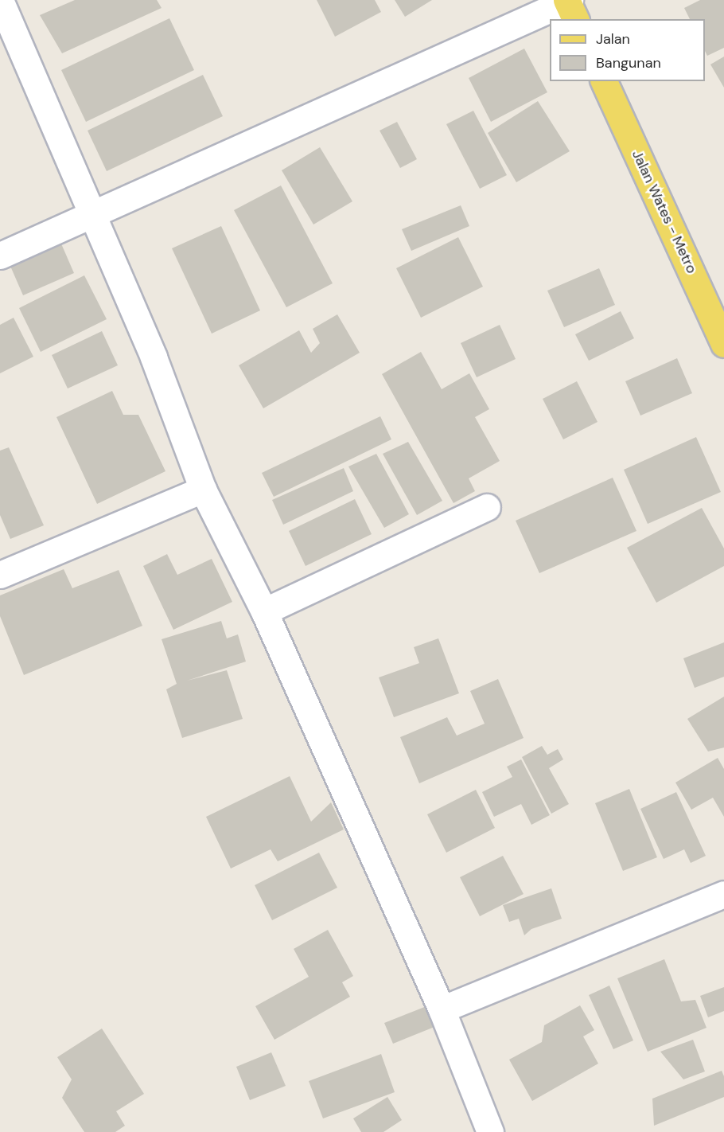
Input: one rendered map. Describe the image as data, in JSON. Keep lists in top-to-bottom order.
{
  "streets": {
    "main road": ["Jalan Wates - Metro"]
  },
  "legend": ["Jalan", "Bangunan"]
}
